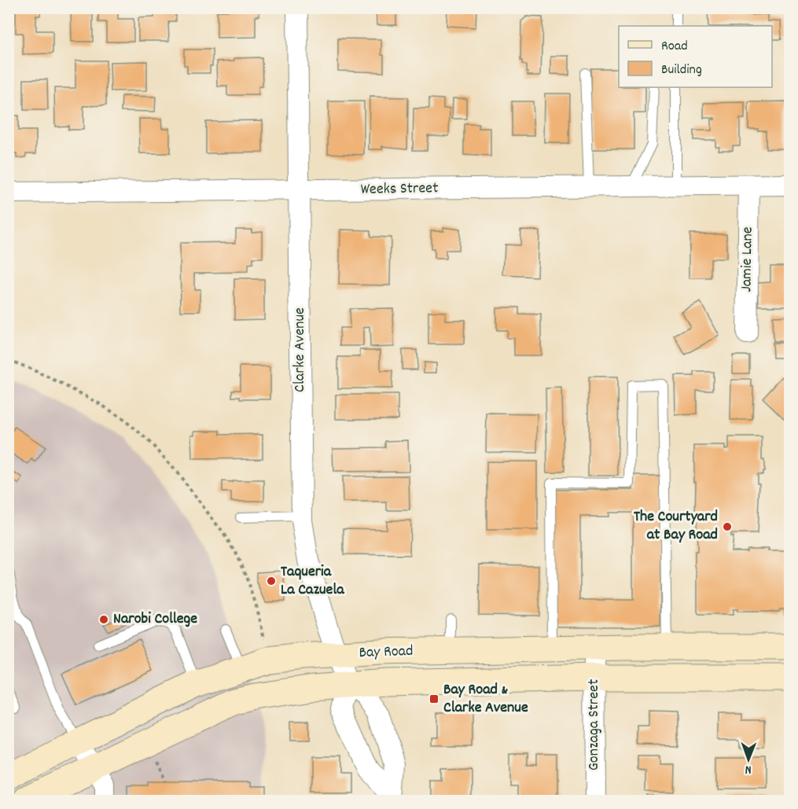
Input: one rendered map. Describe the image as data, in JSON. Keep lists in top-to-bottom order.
{
  "streets": {
    "main road": ["Bay Road"],
    "street": [
      "Weeks Street",
      "Jamie Lane",
      "Clarke Avenue",
      "Gonzaga Street"
    ]
  },
  "crossings": [
    ["Weeks Street", "Jamie Lane"],
    ["Weeks Street", "Clarke Avenue"],
    ["Clarke Avenue", "Bay Road"],
    ["Bay Road", "Gonzaga Street"]
  ],
  "places": {
    "other": ["The Courtyard at Bay Road", "Taqueria La Cazuela", "Narobi College"],
    "transit": ["Bay Road & Clarke Avenue"]
  },
  "legend": ["Road", "Building"],
  "north": "bottom"
}
